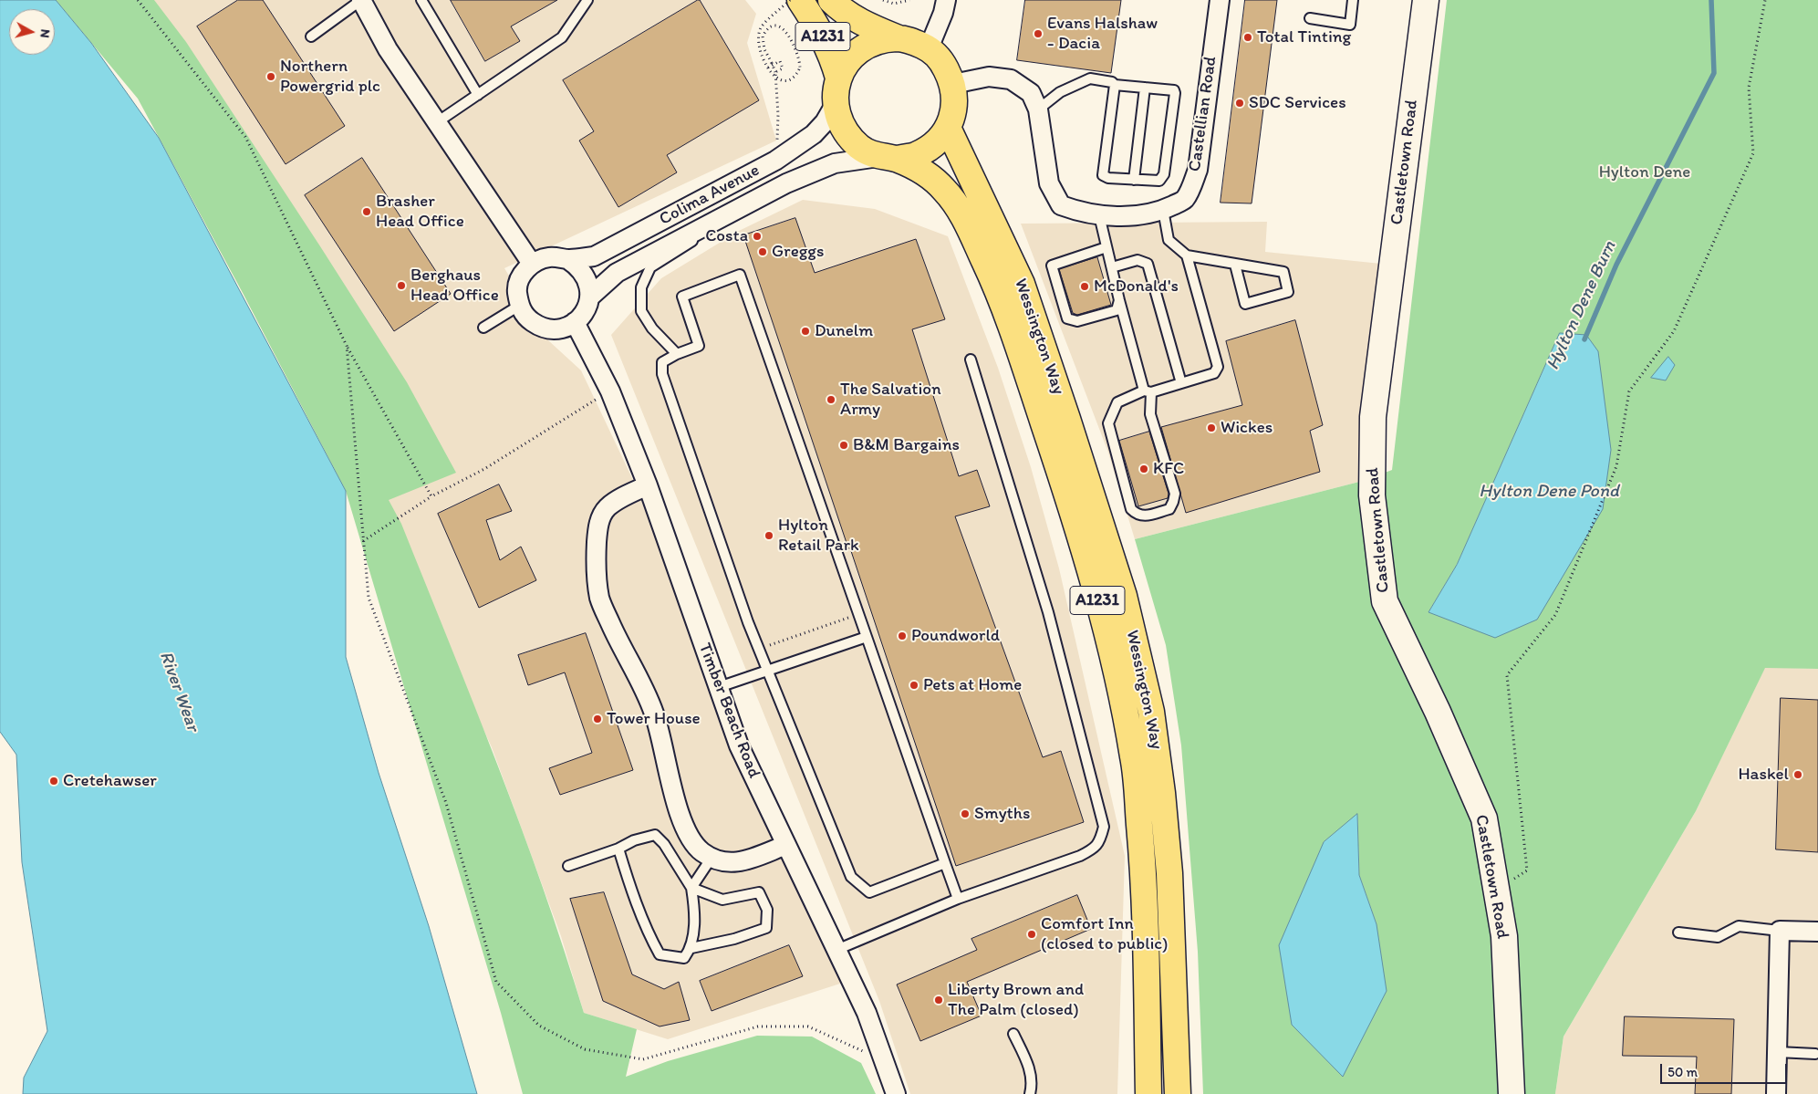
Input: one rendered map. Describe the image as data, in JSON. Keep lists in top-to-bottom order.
{
  "streets": {
    "highway": ["A1231", "Wessington Way"],
    "street": [
      "Castellian Road",
      "Castletown Road",
      "Colima Avenue",
      "Timber Beach Road"
    ]
  },
  "crossings": [
    ["Castellian Road", "Colima Avenue"],
    ["Castellian Road", "Wessington Way"],
    ["Colima Avenue", "Wessington Way"],
    ["Colima Avenue", "Timber Beach Road"]
  ],
  "water": ["Hylton Dene Burn", "Hylton Dene Pond", "River Wear"],
  "parks": ["Hylton Dene"],
  "places": [
    "Evans Halshaw - Dacia",
    "Total Tinting",
    "Northern Powergrid plc",
    "SDC Services",
    "Brasher Head Office",
    "Costa",
    "Greggs",
    "Berghaus Head Office",
    "McDonald's",
    "Dunelm",
    "The Salvation Army",
    "Wickes",
    "B&M Bargains",
    "KFC",
    "Hylton Retail Park",
    "Poundworld",
    "Pets at Home",
    "Tower House",
    "Haskel",
    "Cretehawser",
    "Smyths",
    "Comfort Inn (closed to public)",
    "Liberty Brown and The Palm (closed)"
  ],
  "scale_bar": "50 m",
  "north": "right"
}
